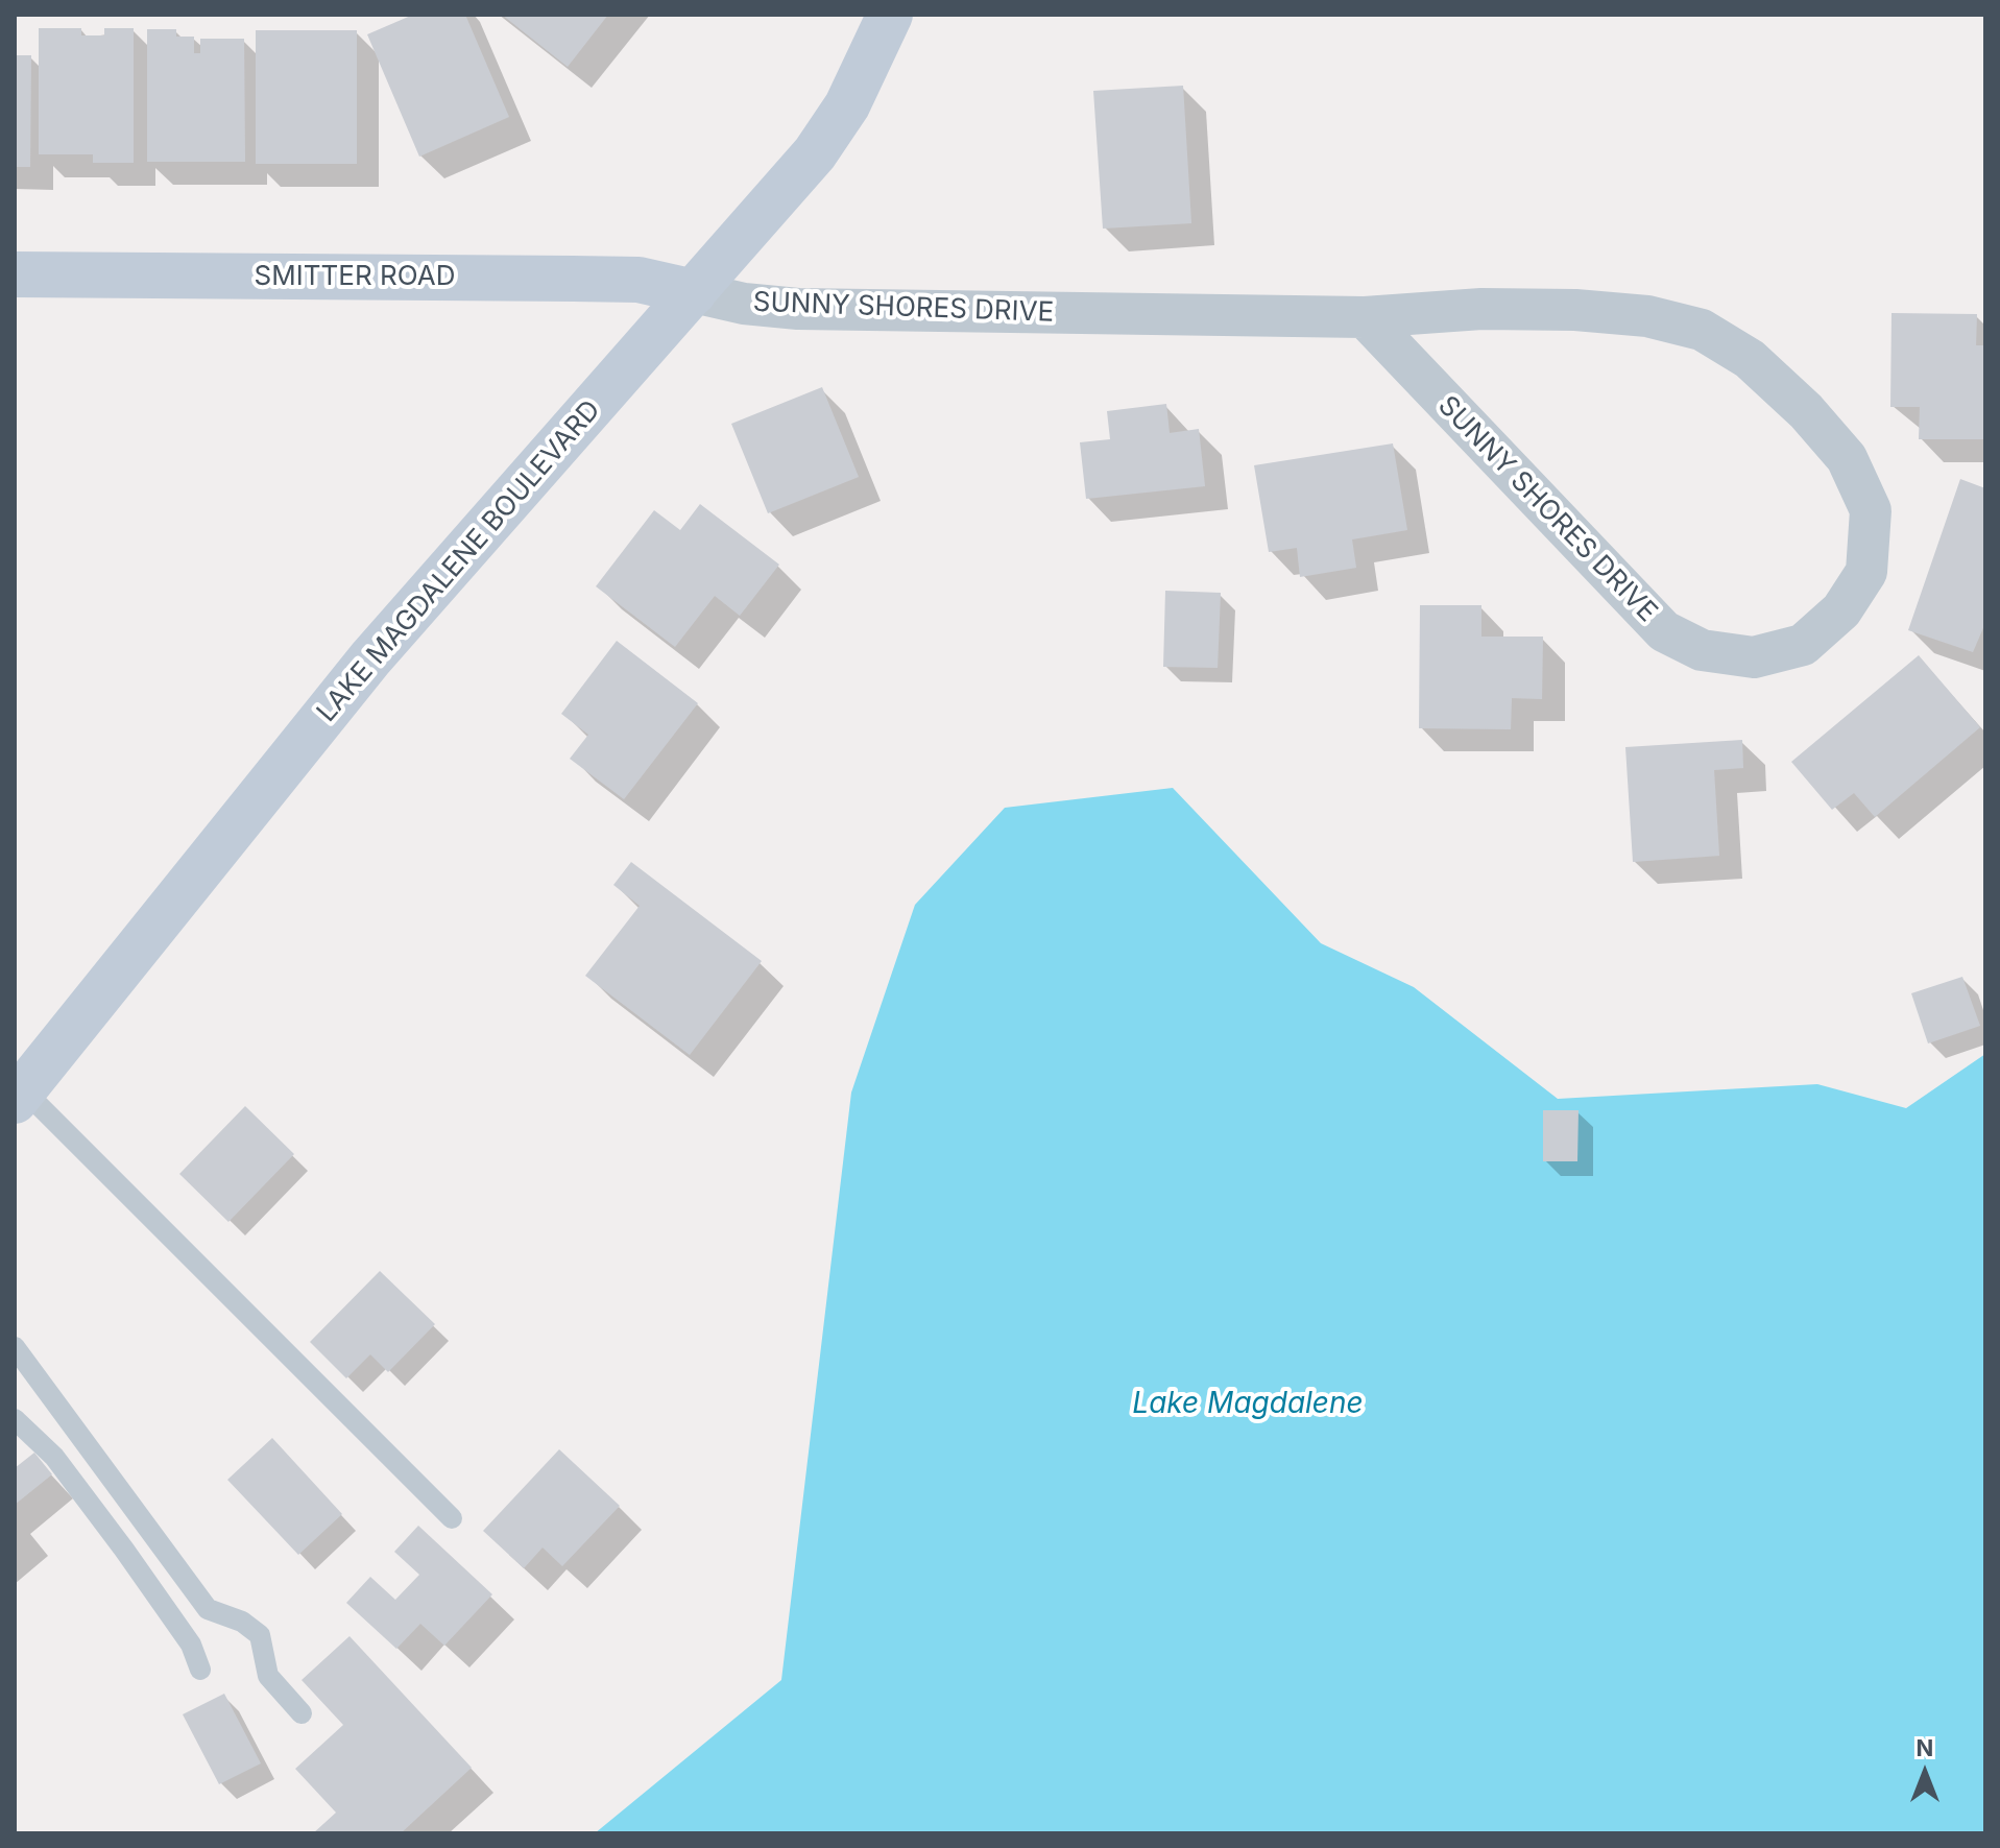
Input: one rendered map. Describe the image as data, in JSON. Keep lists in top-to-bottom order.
{
  "streets": {
    "street": ["SMITTER ROAD", "SUNNY SHORES DRIVE", "LAKE MAGDALENE BOULEVARD"]
  },
  "crossings": [
    ["SMITTER ROAD", "SUNNY SHORES DRIVE"],
    ["SMITTER ROAD", "LAKE MAGDALENE BOULEVARD"],
    ["SUNNY SHORES DRIVE", "LAKE MAGDALENE BOULEVARD"]
  ],
  "water": ["Lake Magdalene"],
  "north": "top"
}
